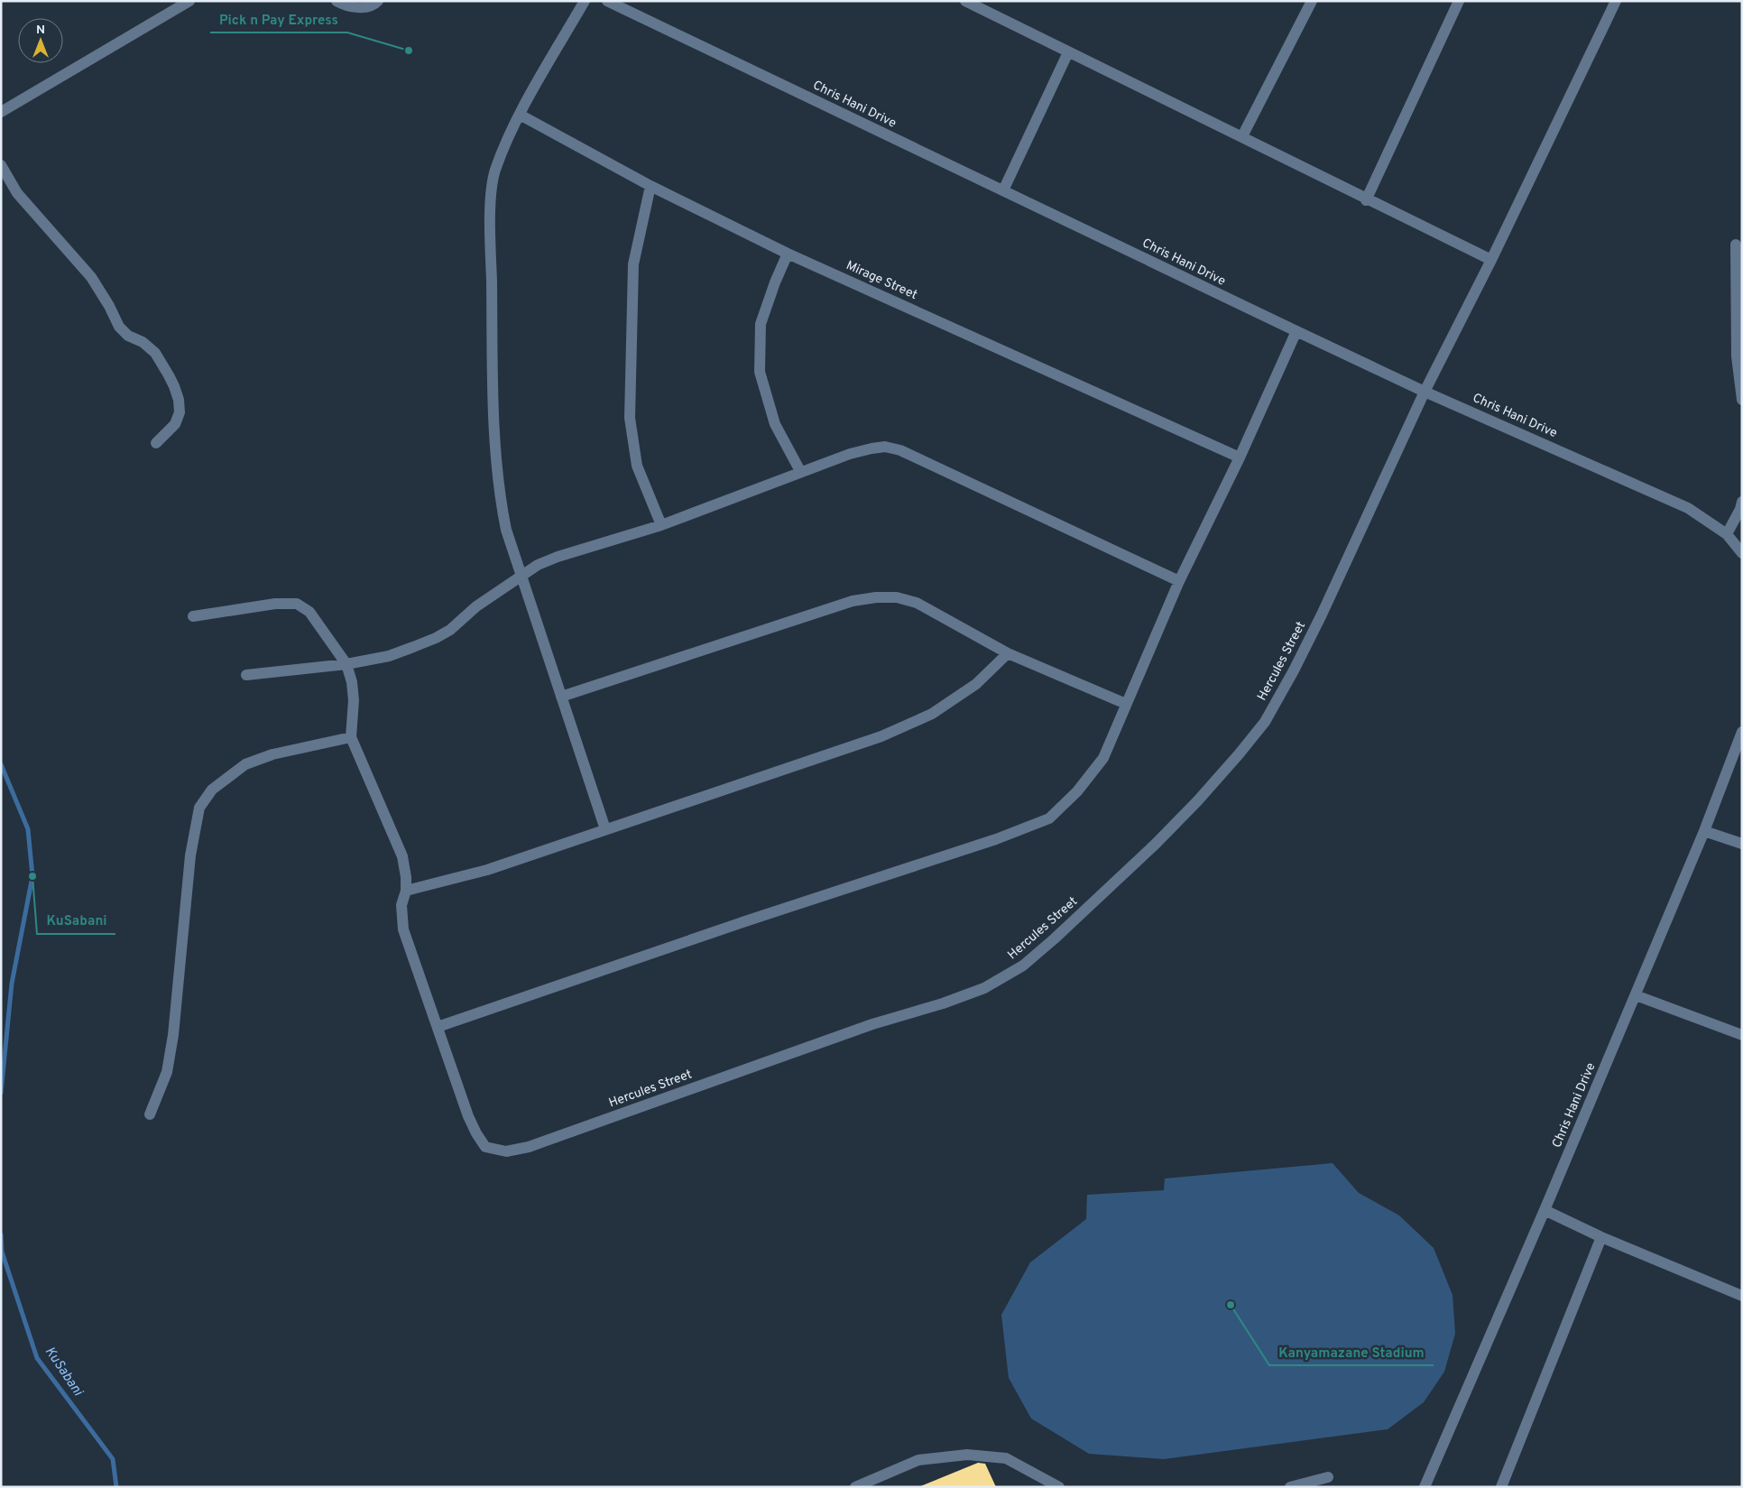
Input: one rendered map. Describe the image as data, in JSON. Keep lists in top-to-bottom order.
{
  "streets": {
    "street": ["Chris Hani Drive", "Mirage Street", "Hercules Street"]
  },
  "crossings": [
    ["Chris Hani Drive", "Hercules Street"]
  ],
  "water": ["KuSabani"],
  "places": ["Pick n Pay Express", "KuSabani", "Kanyamazane Stadium"],
  "north": "top"
}
